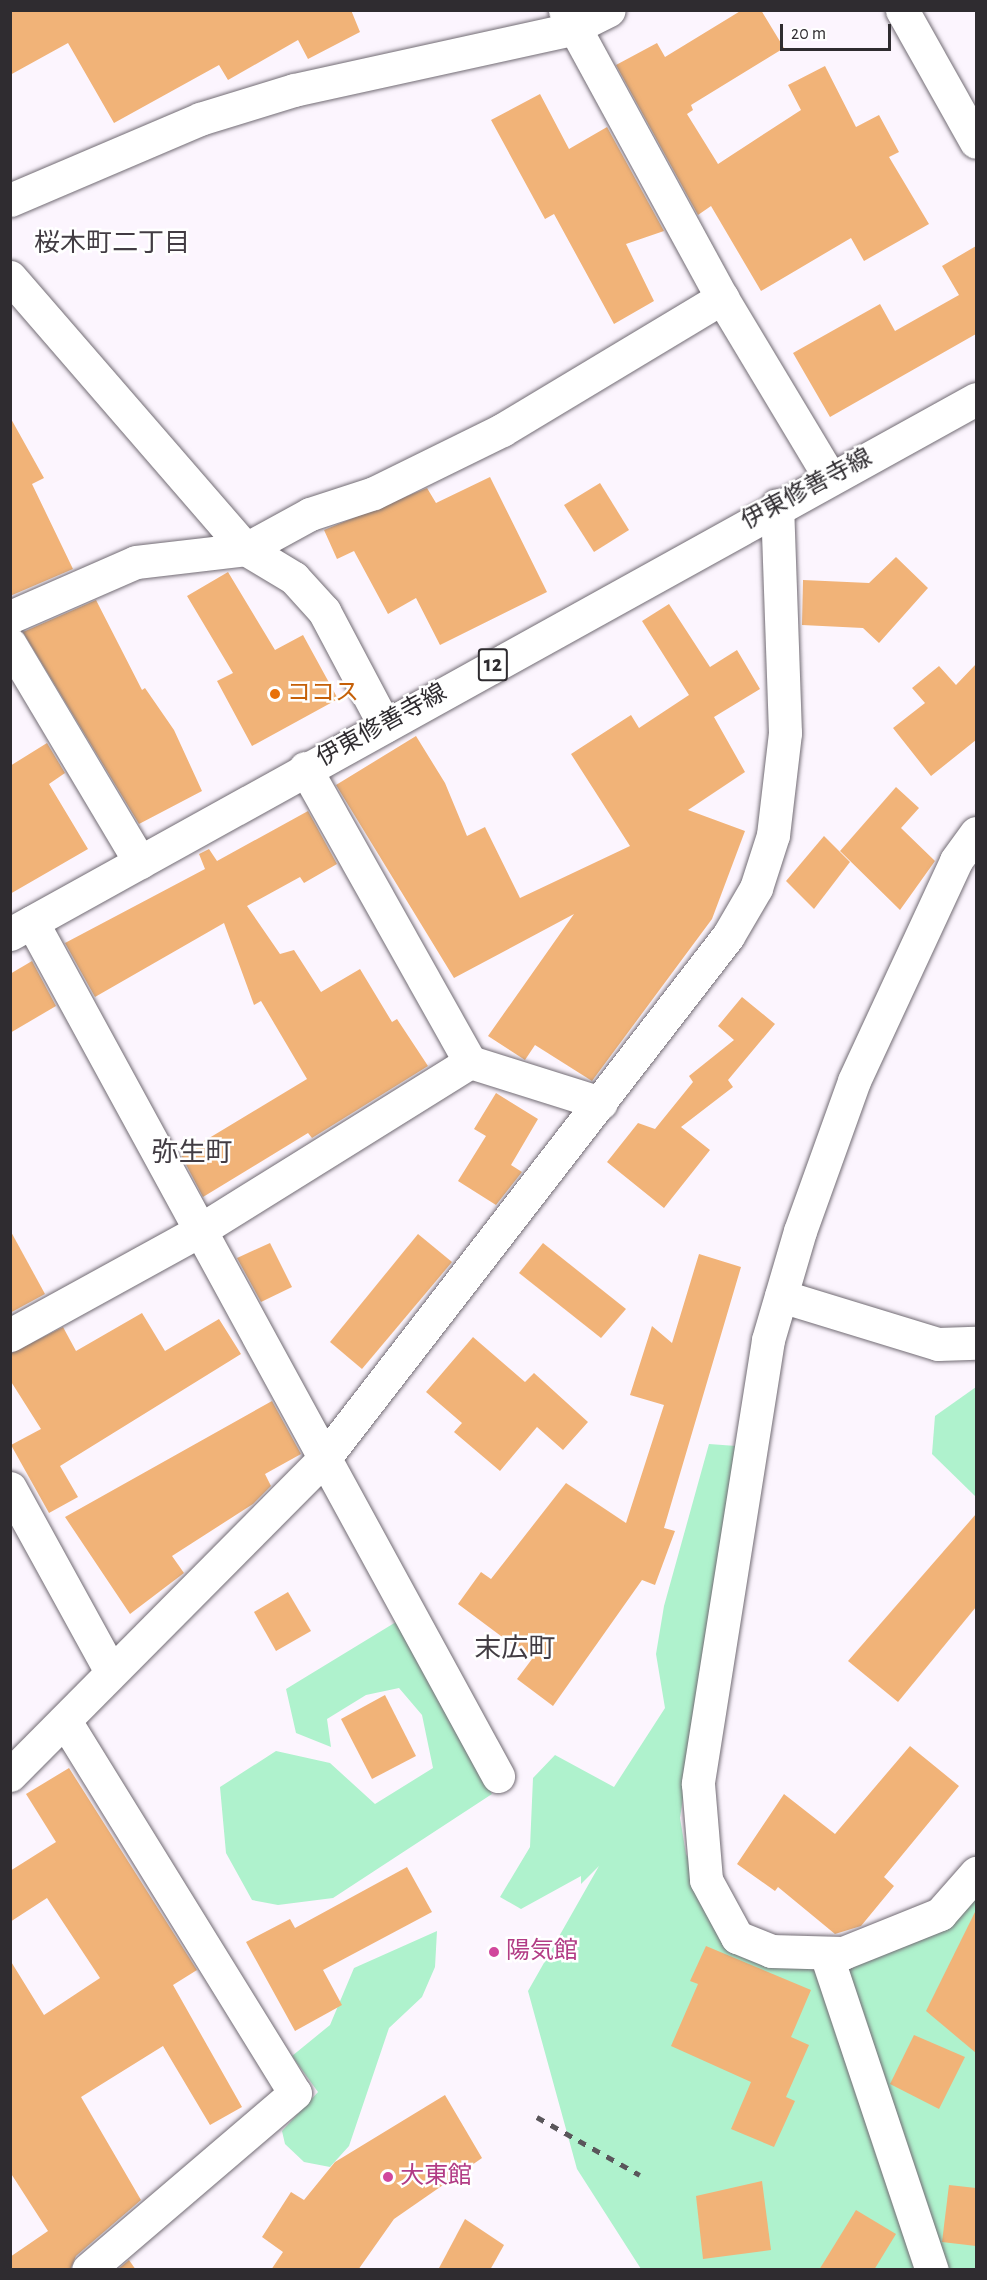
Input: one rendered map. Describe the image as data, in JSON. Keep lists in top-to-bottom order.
{
  "streets": {
    "street": ["伊東修善寺線", "12"]
  },
  "districts": ["桜木町二丁目", "弥生町", "末広町"],
  "places": ["ココス", "陽気館", "大東館"],
  "scale_bar": "20 m"
}
